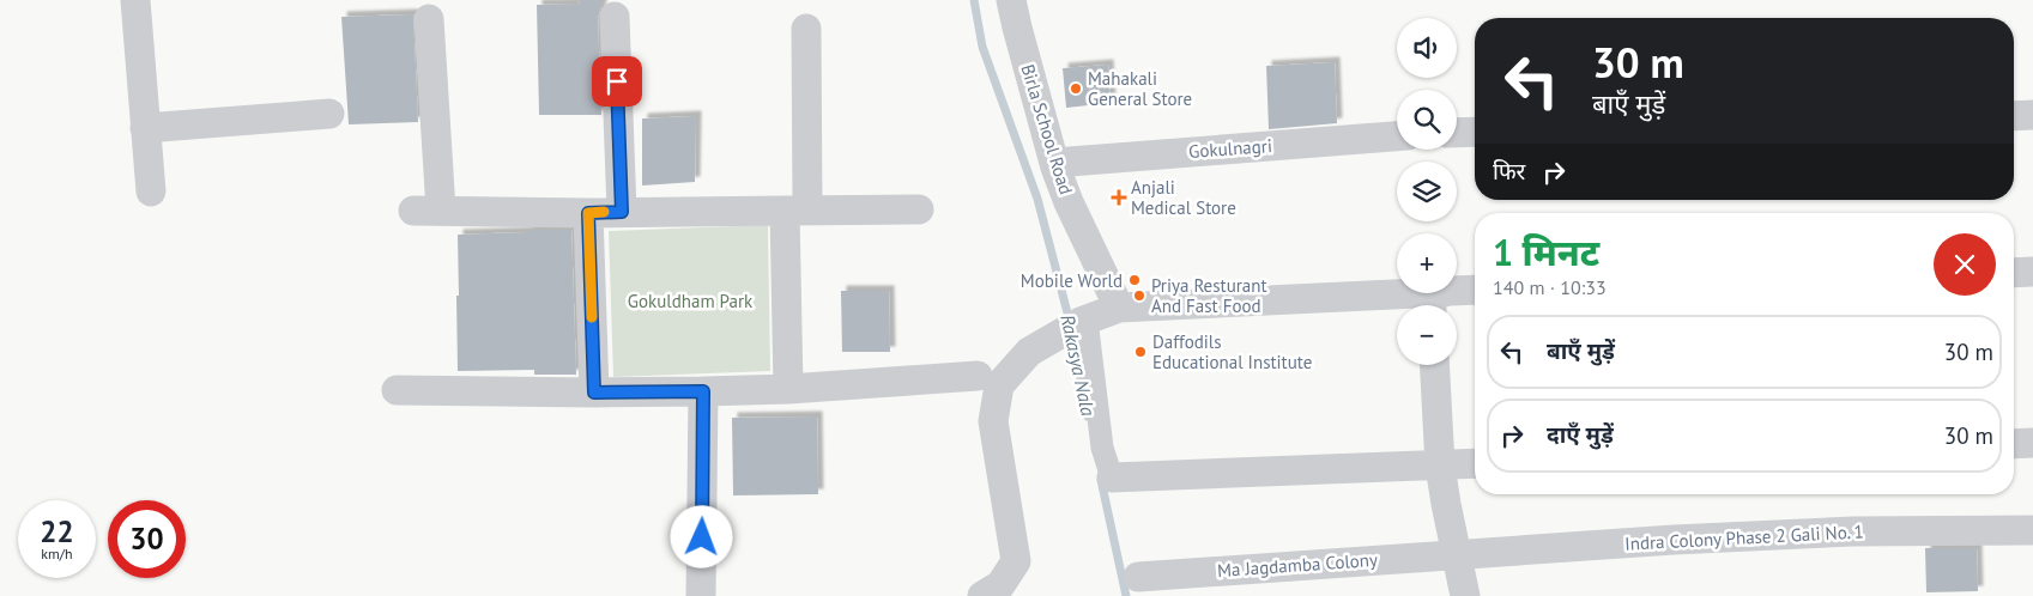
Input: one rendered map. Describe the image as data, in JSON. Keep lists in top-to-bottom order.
{
  "streets": {
    "street": [
      "Birla School Road",
      "Gokulnagri",
      "Indra Colony Phase 2 Gali No. 1",
      "Ma Jagdamba Colony"
    ]
  },
  "crossings": [
    ["Birla School Road", "Gokulnagri"],
    ["Indra Colony Phase 2 Gali No. 1", "Ma Jagdamba Colony"]
  ],
  "water": ["Rakasya Nala"],
  "parks": ["Gokuldham Park"],
  "places": {
    "other": [
      "Mahakali General Store",
      "Mobile World",
      "Priya Resturant And Fast Food",
      "Daffodils Educational Institute"
    ],
    "health": ["Anjali Medical Store"]
  },
  "page": {
    "map_buttons": ["+", "−"],
    "turn": ["30 m", "बाएँ मुड़ें"],
    "then": "फिर",
    "heading": ["1 मिनट", "140 m · 10:33"],
    "list": [
      {
        "name": "बाएँ मुड़ें",
        "value": "30 m"
      },
      {
        "name": "दाएँ मुड़ें",
        "value": "30 m"
      }
    ],
    "speed": "22 km/h",
    "limit": "30"
  }
}
